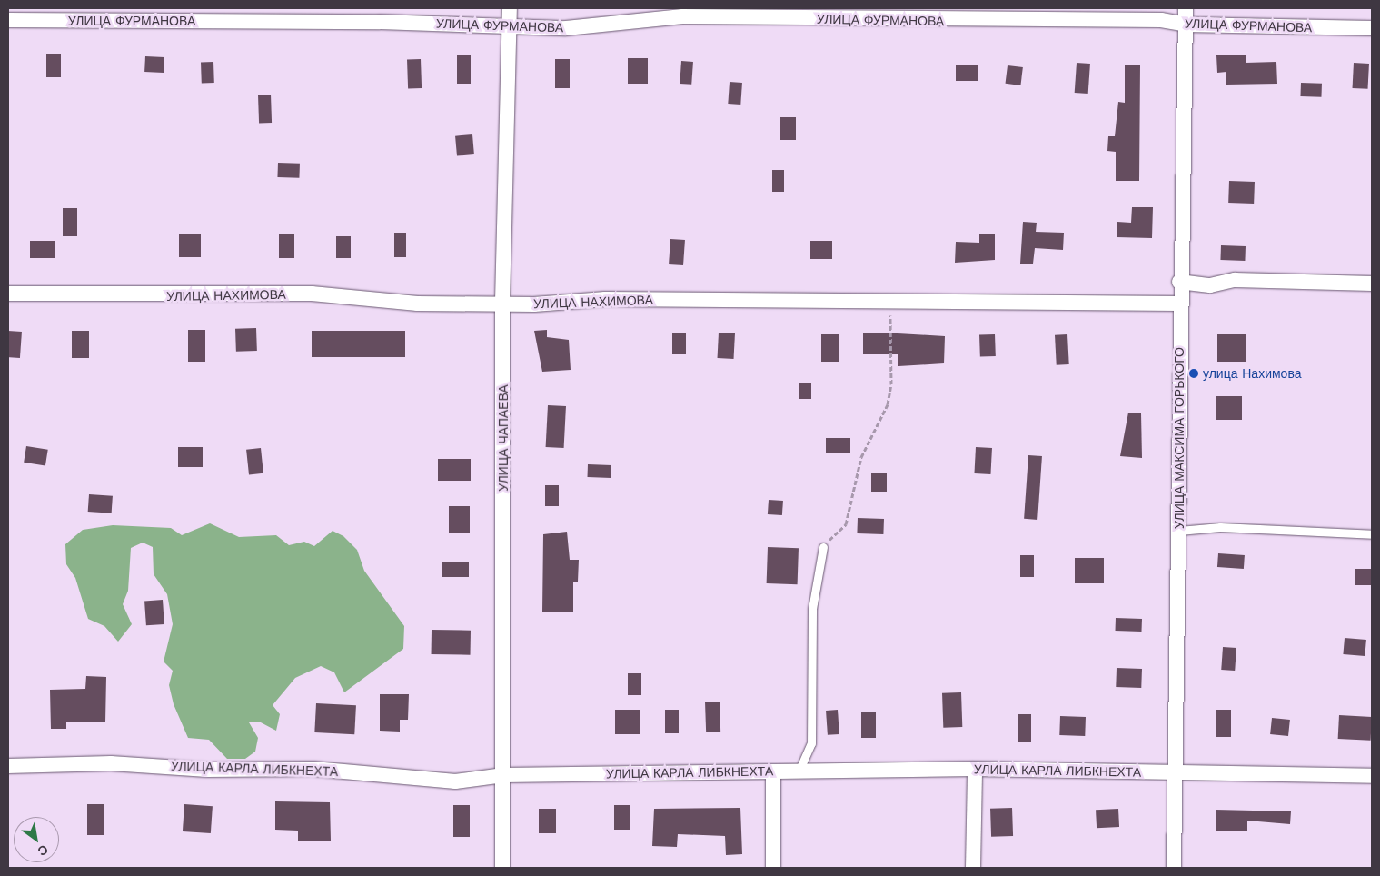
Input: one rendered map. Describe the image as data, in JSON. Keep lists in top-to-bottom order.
{
  "streets": {
    "street": [
      "УЛИЦА ФУРМАНОВА",
      "УЛИЦА НАХИМОВА",
      "УЛИЦА ЧАПАЕВА",
      "УЛИЦА МАКСИМА ГОРЬКОГО",
      "УЛИЦА КАРЛА ЛИБКНЕХТА"
    ]
  },
  "crossings": [
    ["УЛИЦА ФУРМАНОВА", "УЛИЦА ЧАПАЕВА"],
    ["УЛИЦА ФУРМАНОВА", "УЛИЦА МАКСИМА ГОРЬКОГО"],
    ["УЛИЦА НАХИМОВА", "УЛИЦА ЧАПАЕВА"],
    ["УЛИЦА НАХИМОВА", "УЛИЦА МАКСИМА ГОРЬКОГО"],
    ["УЛИЦА ЧАПАЕВА", "УЛИЦА КАРЛА ЛИБКНЕХТА"],
    ["УЛИЦА МАКСИМА ГОРЬКОГО", "УЛИЦА КАРЛА ЛИБКНЕХТА"]
  ],
  "places": ["улица Нахимова"],
  "north": "bottom right"
}
